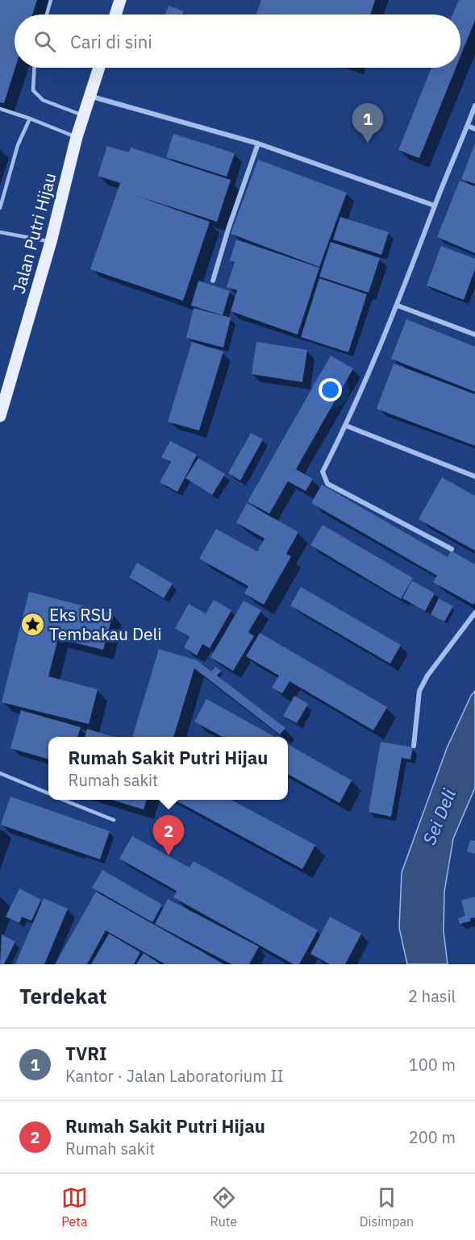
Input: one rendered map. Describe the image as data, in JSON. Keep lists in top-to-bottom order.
{
  "streets": {
    "main road": ["Jalan Putri Hijau"]
  },
  "water": ["Sei Deli"],
  "places": {
    "place": ["Eks RSU Tembakau Deli"]
  },
  "page": {
    "search": "Cari di sini",
    "pins": ["1", "2"],
    "popup": ["Rumah Sakit Putri Hijau", "Rumah sakit"],
    "heading": ["Terdekat", "2 hasil"],
    "list": [
      {
        "mark": "1",
        "name": "TVRI",
        "note": "Kantor · Jalan Laboratorium II",
        "value": "100 m"
      },
      {
        "mark": "2",
        "name": "Rumah Sakit Putri Hijau",
        "note": "Rumah sakit",
        "value": "200 m"
      }
    ],
    "nav": ["Peta", "Rute", "Disimpan"]
  }
}
